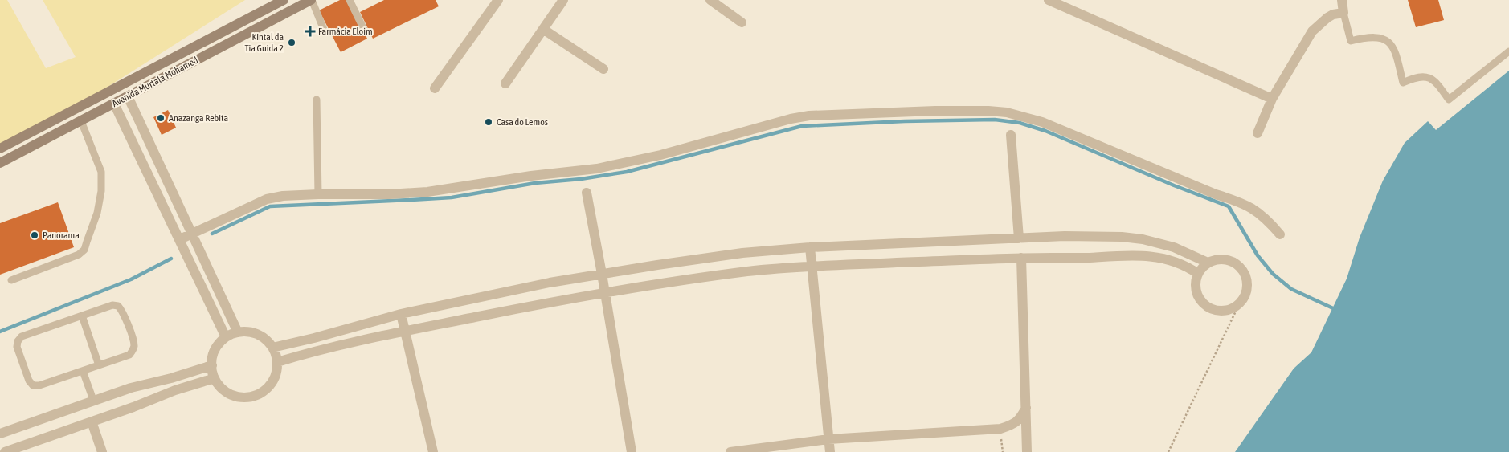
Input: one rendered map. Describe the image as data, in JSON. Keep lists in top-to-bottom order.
{
  "streets": {
    "street": ["Avenida Murtala Mohamed"]
  },
  "places": {
    "health": ["Farmácia Eloim"],
    "other": [
      "Kintal da Tia Guida 2",
      "Anazanga Rebita",
      "Casa do Lemos",
      "Panorama"
    ]
  }
}
